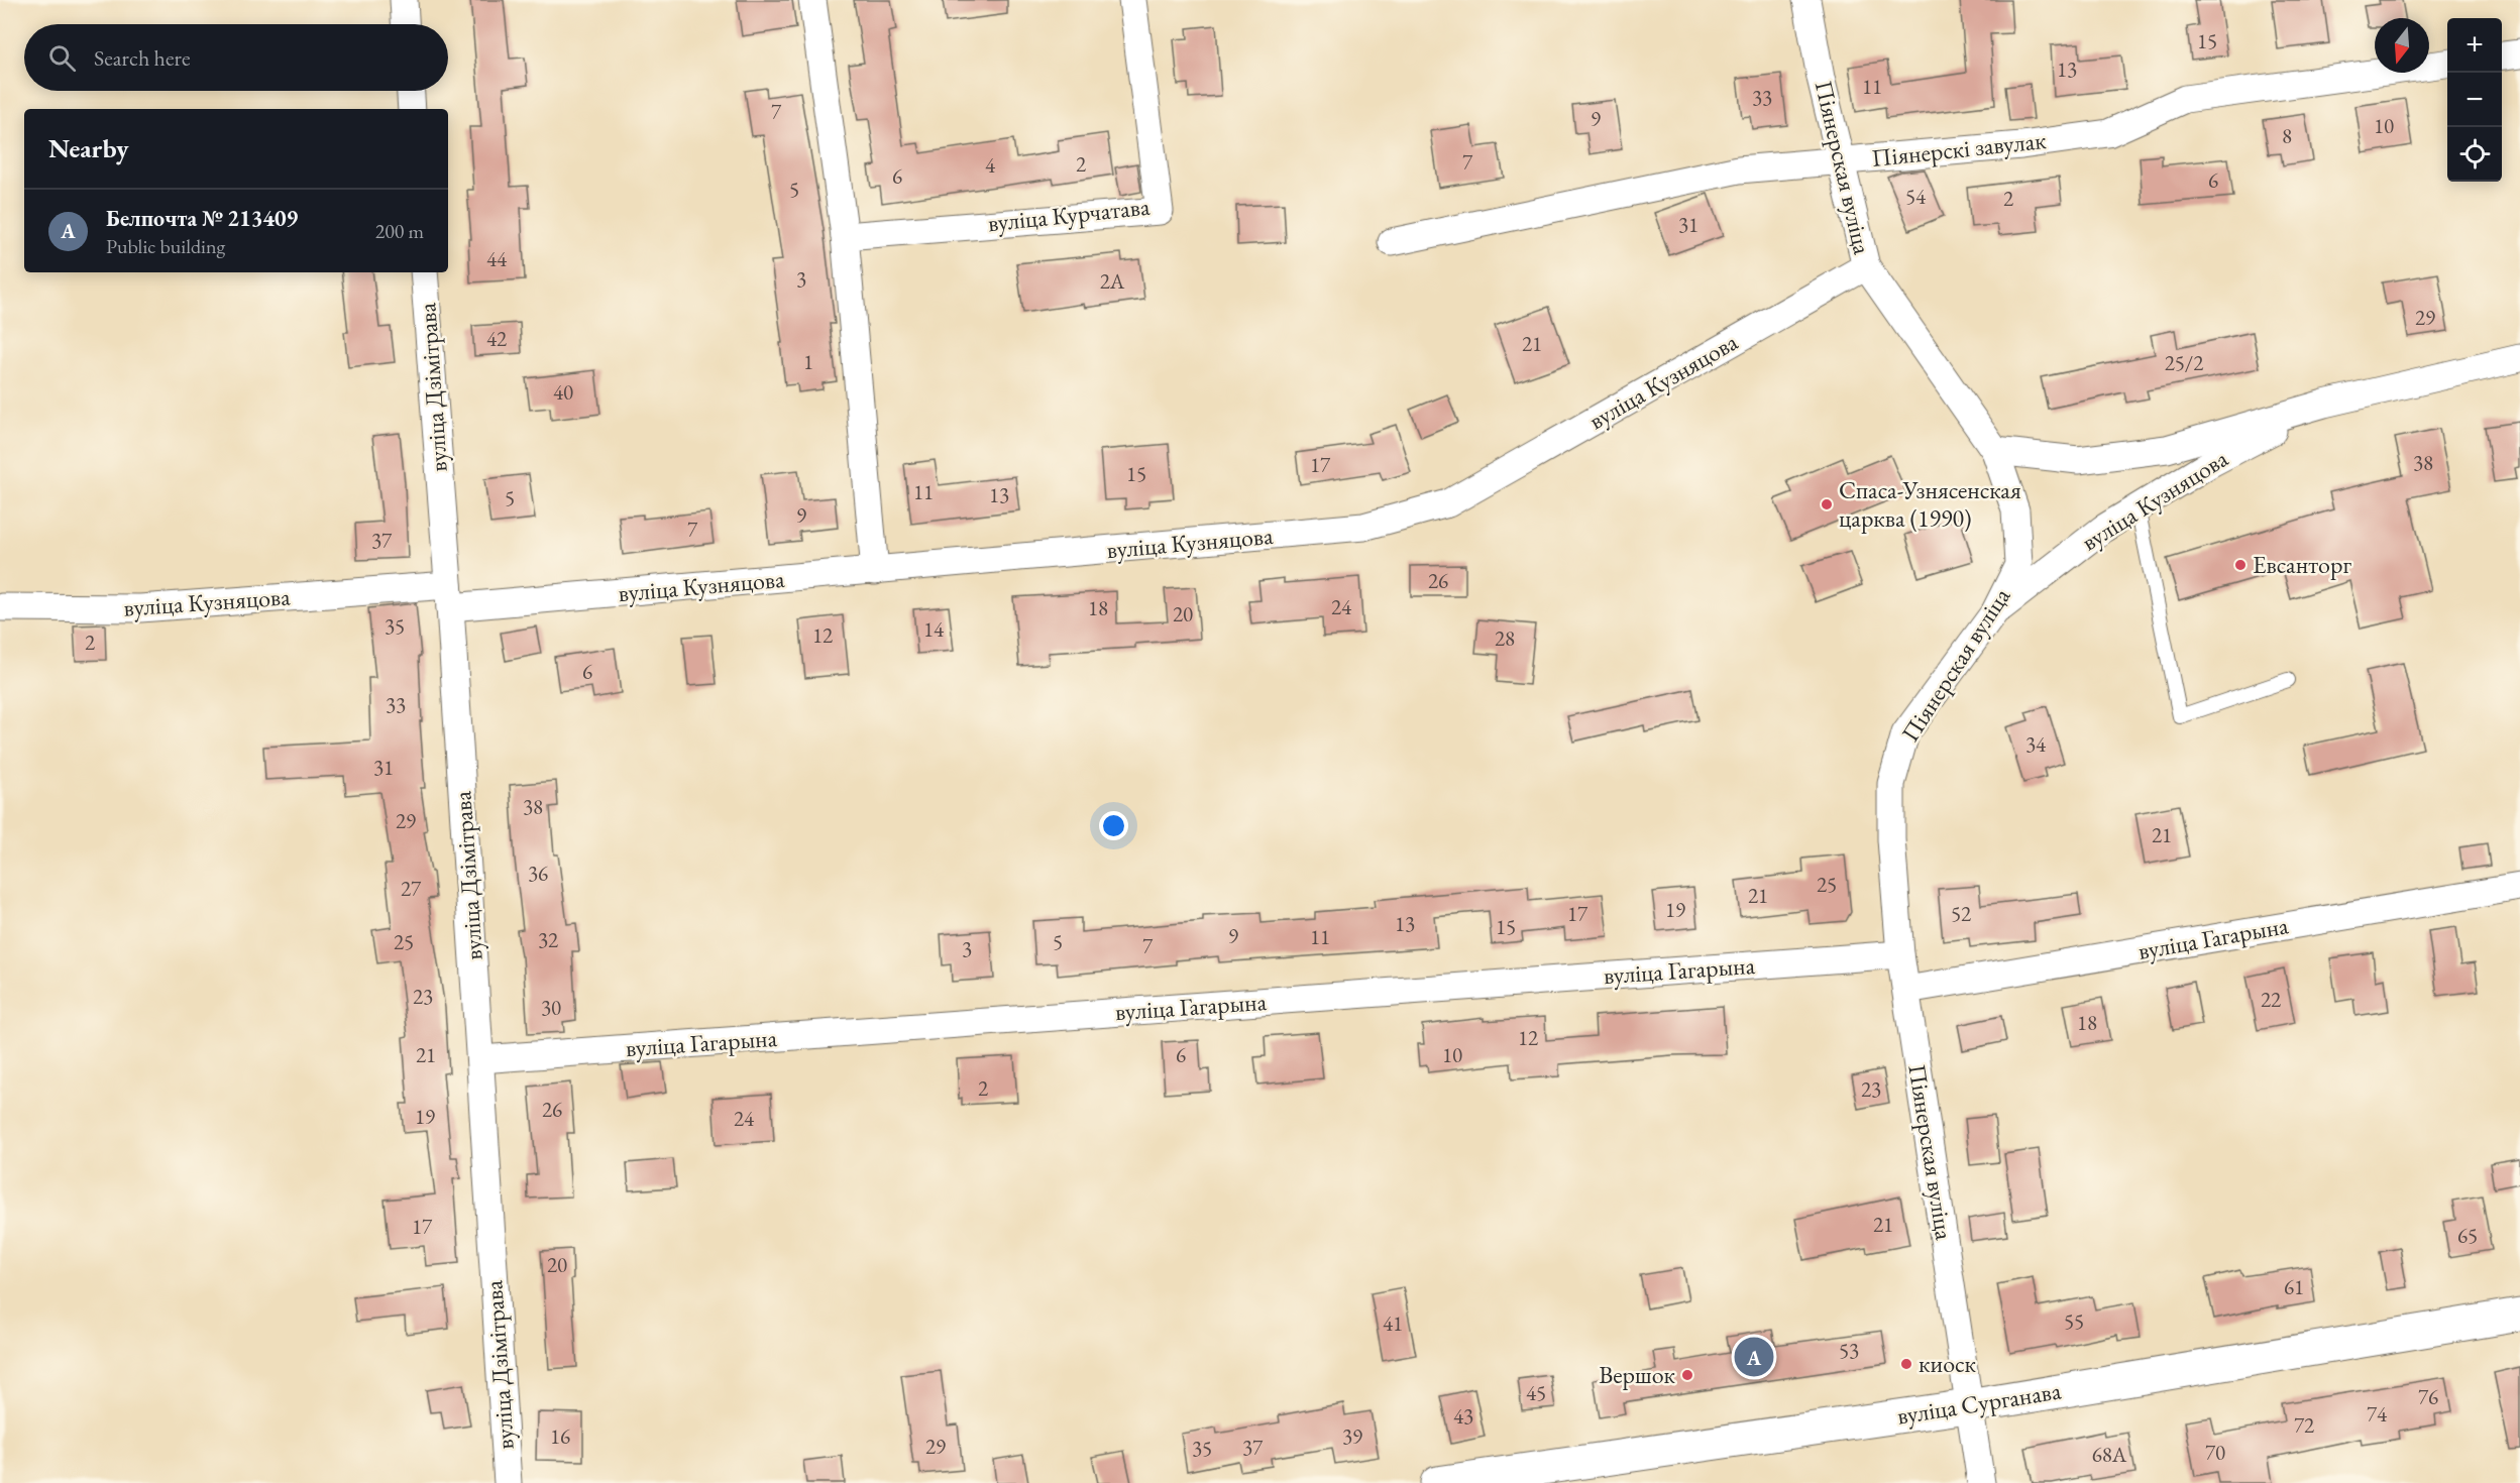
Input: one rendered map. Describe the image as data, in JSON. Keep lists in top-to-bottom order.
{
  "streets": {
    "main road": ["вуліца Сурганава"],
    "street": [
      "Піянерскі завулак",
      "Піянерская вуліца",
      "вуліца Курчатава",
      "вуліца Кузняцова",
      "вуліца Дзімітрава",
      "вуліца Гагарына"
    ]
  },
  "crossings": [
    ["Піянерскі завулак", "Піянерская вуліца"],
    ["Піянерская вуліца", "вуліца Кузняцова"],
    ["Піянерская вуліца", "вуліца Гагарына"],
    ["Піянерская вуліца", "вуліца Сурганава"],
    ["вуліца Кузняцова", "вуліца Дзімітрава"],
    ["вуліца Дзімітрава", "вуліца Гагарына"]
  ],
  "places": [
    "Спаса-Узнясенская царква (1990)",
    "Евсанторг",
    "киоск",
    "Вершок"
  ],
  "house_numbers": [
    "15",
    "13",
    "11",
    "33",
    "7",
    "9",
    "10",
    "8",
    "7",
    "2",
    "4",
    "6",
    "6",
    "5",
    "54",
    "2",
    "31",
    "44",
    "3",
    "2А",
    "29",
    "42",
    "21",
    "1",
    "25/2",
    "40",
    "38",
    "17",
    "15",
    "11",
    "13",
    "5",
    "9",
    "7",
    "37",
    "26",
    "24",
    "18",
    "20",
    "35",
    "14",
    "12",
    "28",
    "2",
    "6",
    "33",
    "34",
    "31",
    "38",
    "29",
    "21",
    "36",
    "25",
    "27",
    "21",
    "19",
    "17",
    "52",
    "13",
    "15",
    "9",
    "11",
    "32",
    "25",
    "5",
    "7",
    "3",
    "23",
    "22",
    "30",
    "18",
    "12",
    "21",
    "6",
    "10",
    "2",
    "23",
    "26",
    "19",
    "24",
    "21",
    "17",
    "65",
    "20",
    "61",
    "55",
    "41",
    "53",
    "45",
    "76",
    "74",
    "43",
    "72",
    "16",
    "39",
    "29",
    "37",
    "35",
    "70",
    "68А"
  ],
  "north": "bottom",
  "page": {
    "map_buttons": ["+", "−"],
    "search": "Search here",
    "heading": "Nearby",
    "list": [
      {
        "mark": "A",
        "name": "Белпочта № 213409",
        "note": "Public building",
        "value": "200 m"
      }
    ],
    "pins": "A"
  }
}
